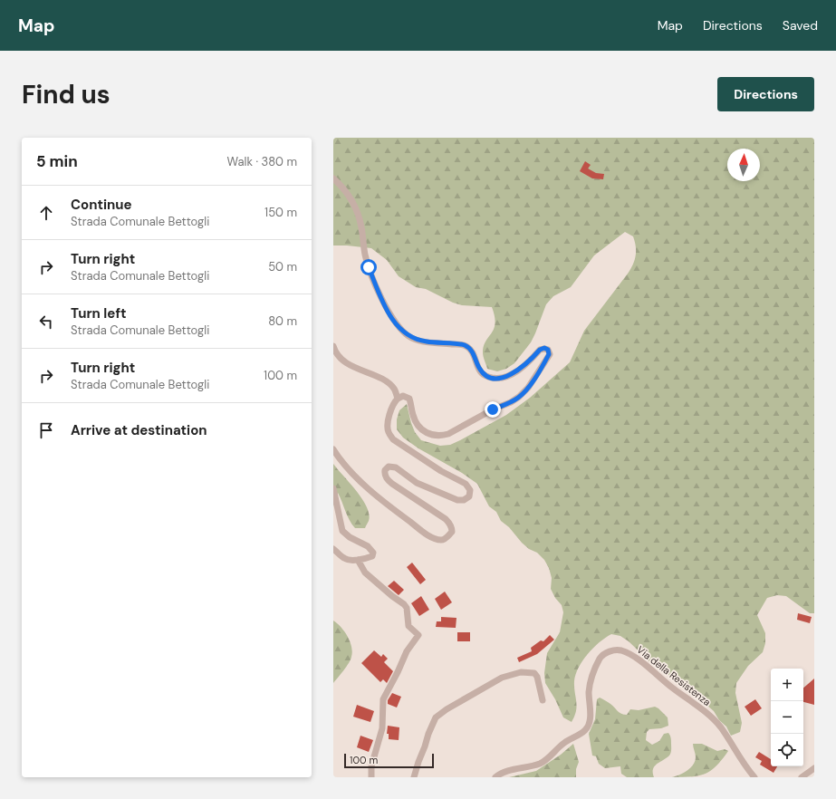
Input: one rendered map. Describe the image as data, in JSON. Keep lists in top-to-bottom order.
{
  "streets": {
    "street": ["Via della Resistenza"]
  },
  "scale_bar": "100 m",
  "north": "top",
  "page": {
    "header": "Map",
    "nav": ["Map", "Directions", "Saved"],
    "buttons": "Directions",
    "title": "Find us",
    "heading": ["5 min", "Walk · 380 m"],
    "list": [
      ["Continue", "Strada Comunale Bettogli", "150 m"],
      ["Turn right", "Strada Comunale Bettogli", "50 m"],
      ["Turn left", "Strada Comunale Bettogli", "80 m"],
      ["Turn right", "Strada Comunale Bettogli", "100 m"],
      "Arrive at destination"
    ],
    "map_buttons": ["+", "−"],
    "scale": "100 m"
  }
}
